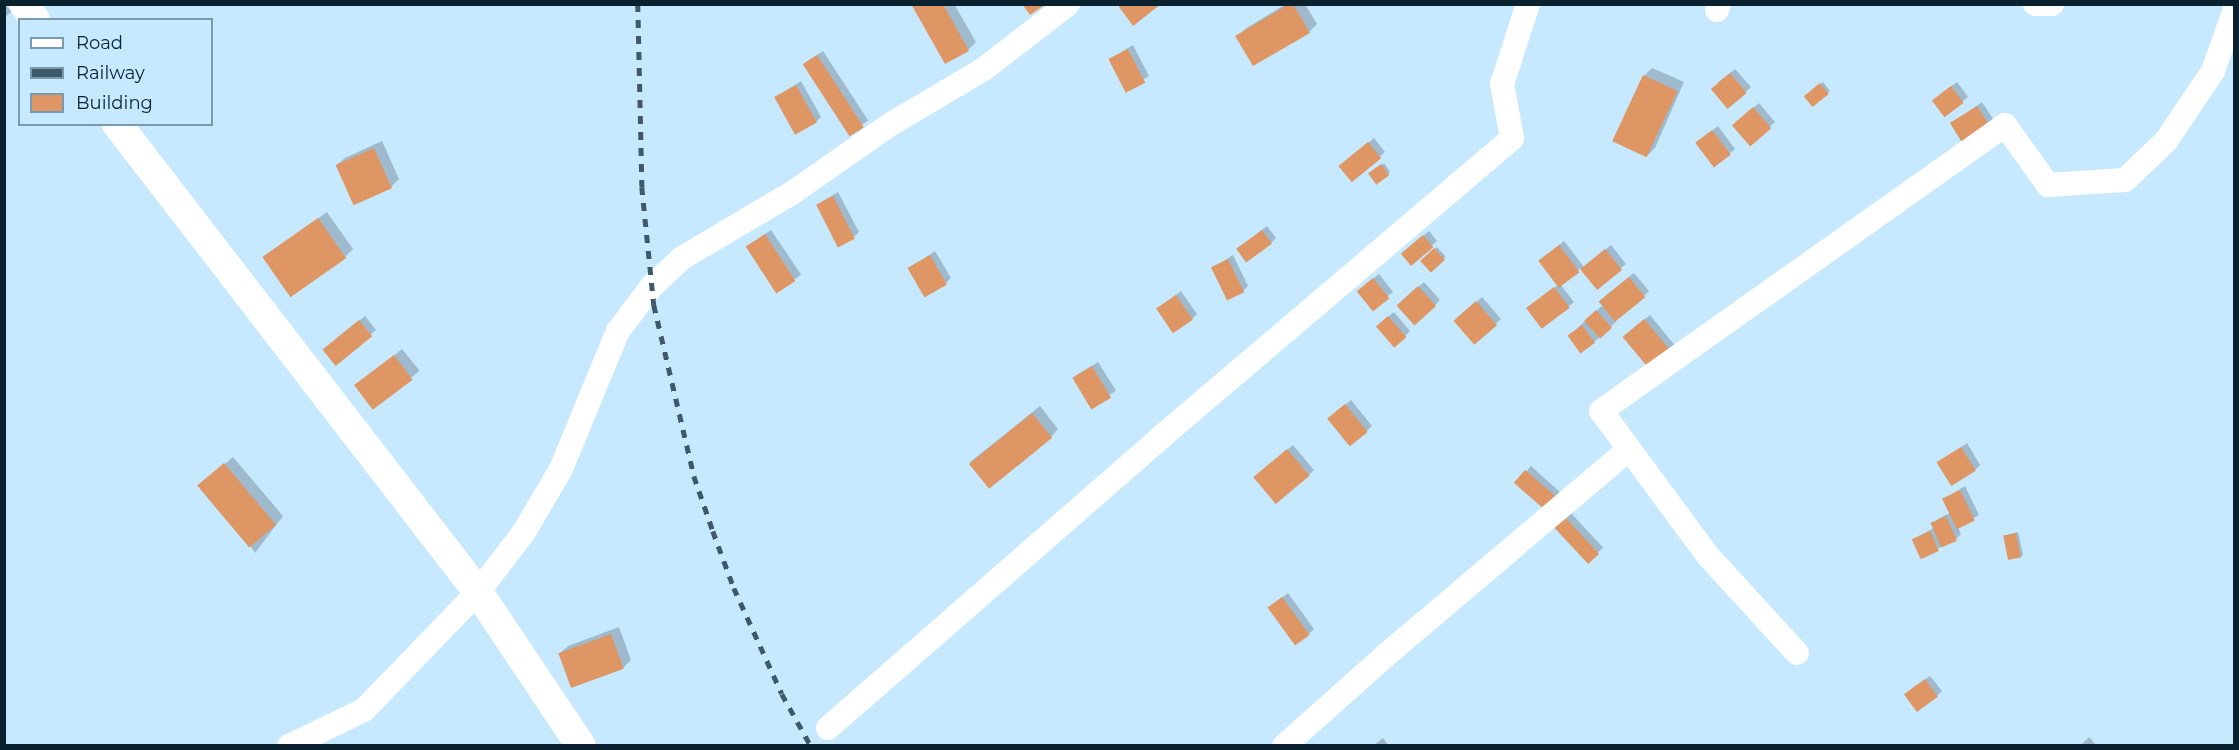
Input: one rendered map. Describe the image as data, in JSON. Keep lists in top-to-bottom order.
{
  "legend": ["Road", "Railway", "Building"]
}
